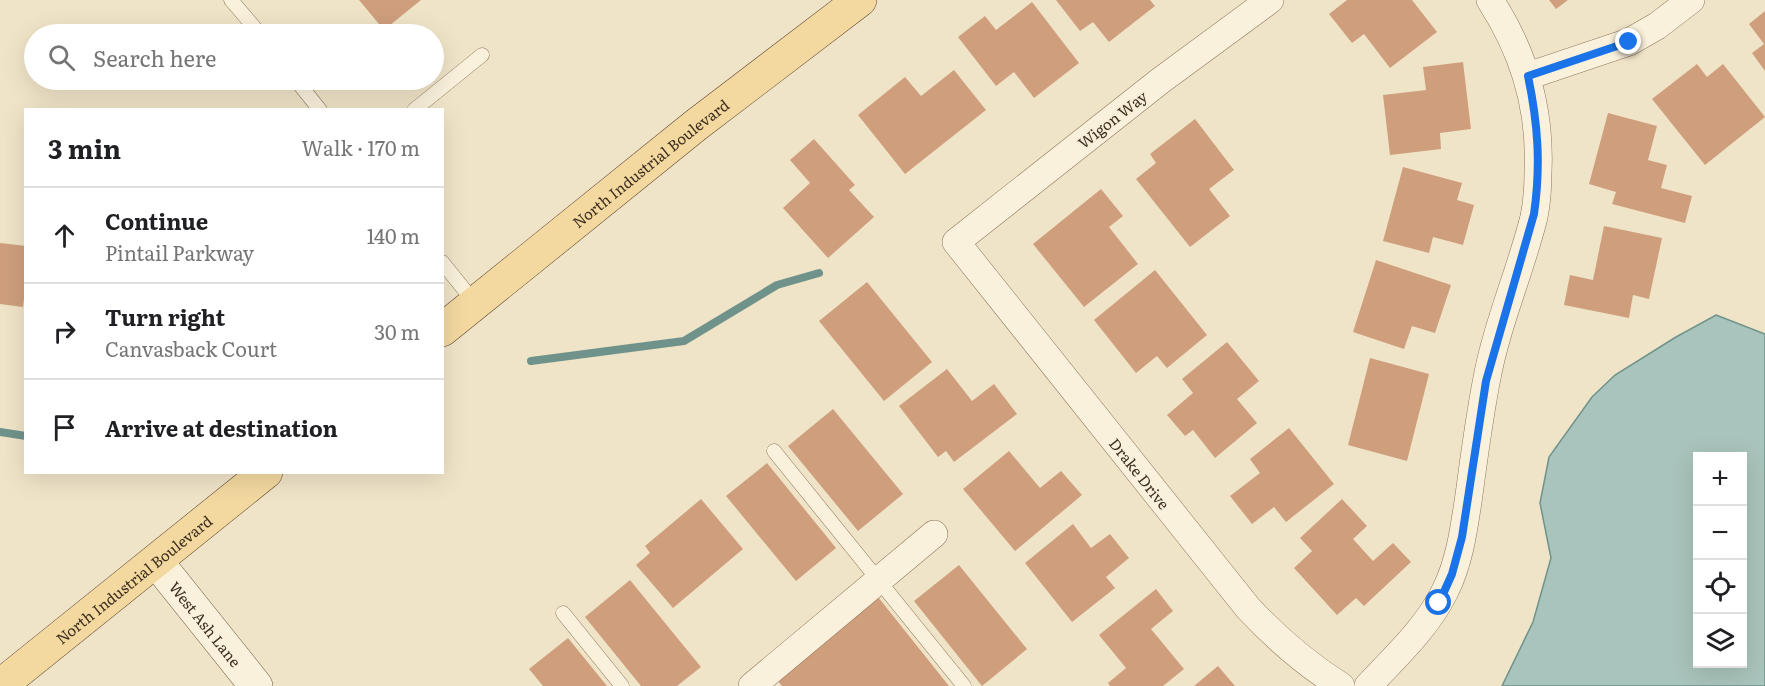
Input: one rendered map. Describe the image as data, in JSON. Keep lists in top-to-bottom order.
{
  "streets": {
    "main road": ["North Industrial Boulevard"],
    "street": ["Wigon Way", "Drake Drive", "West Ash Lane"]
  },
  "crossings": [
    ["Wigon Way", "Drake Drive"],
    ["North Industrial Boulevard", "West Ash Lane"]
  ],
  "page": {
    "search": "Search here",
    "heading": ["3 min", "Walk · 170 m"],
    "list": [
      ["Continue", "Pintail Parkway", "140 m"],
      ["Turn right", "Canvasback Court", "30 m"],
      "Arrive at destination"
    ],
    "map_buttons": ["+", "−"]
  }
}
